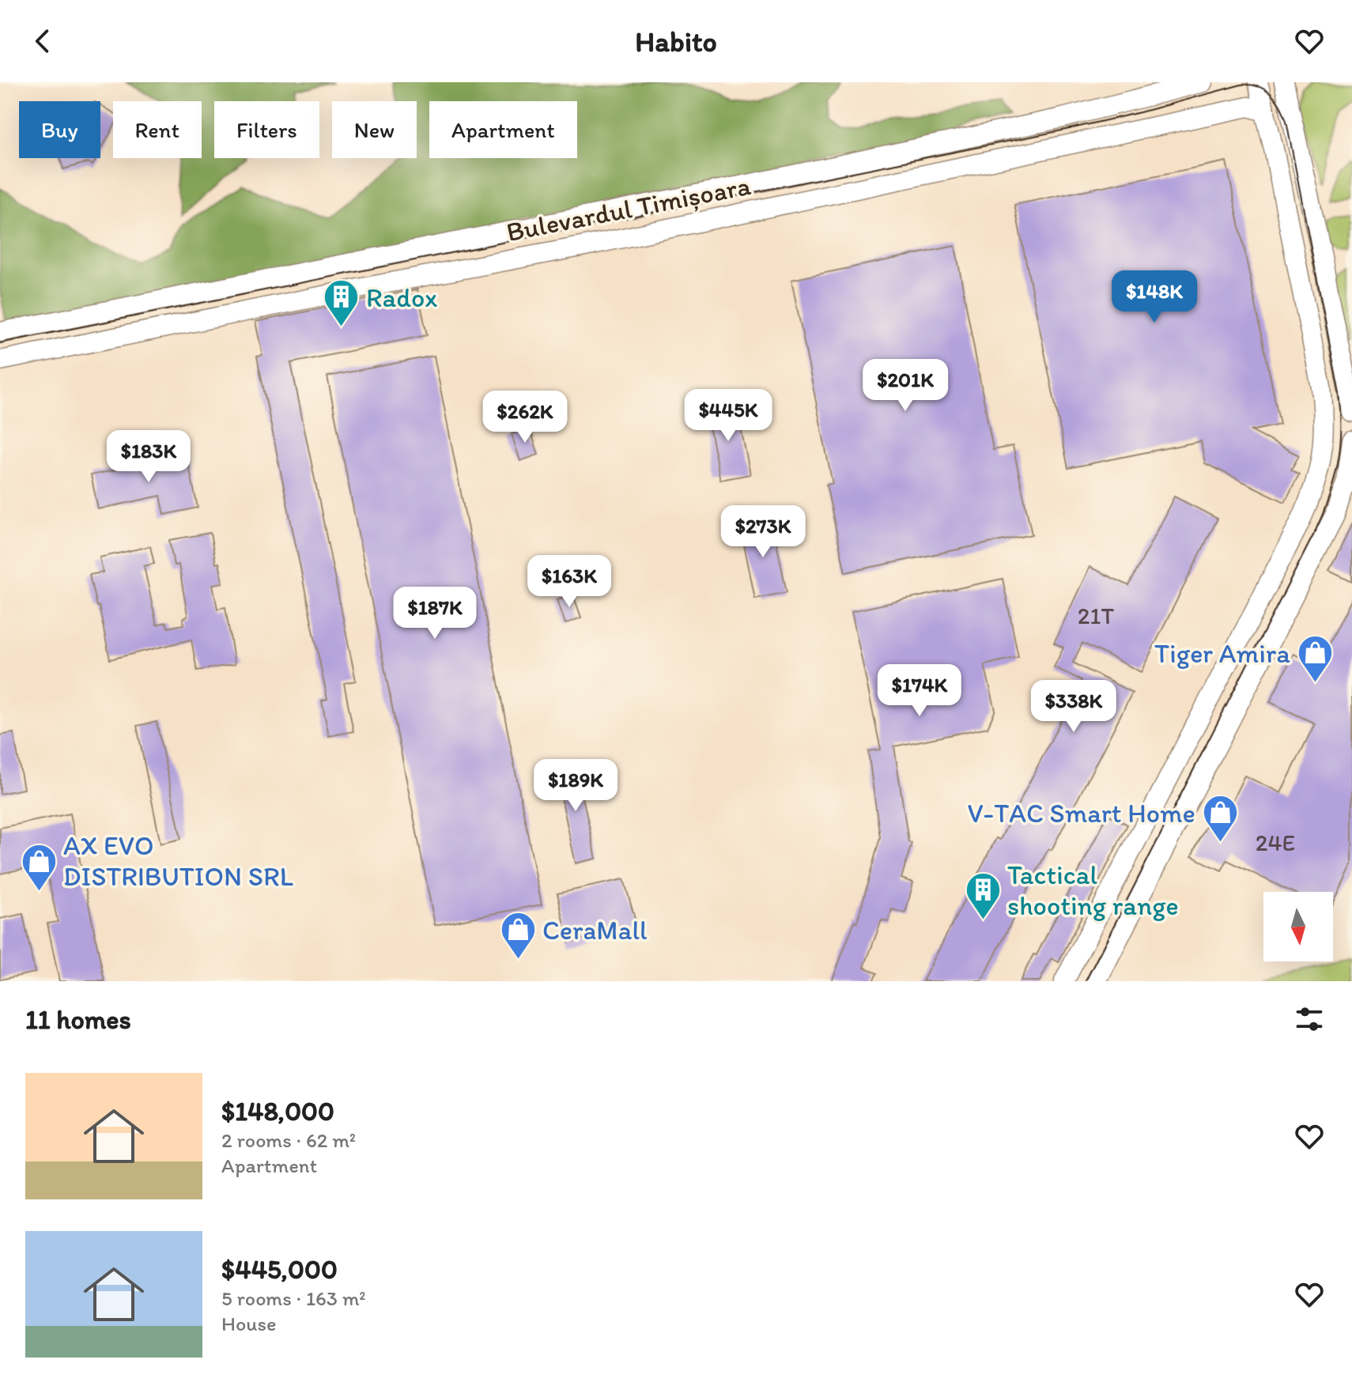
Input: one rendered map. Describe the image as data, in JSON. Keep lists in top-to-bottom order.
{
  "streets": {
    "main road": ["Bulevardul Timișoara"]
  },
  "places": {
    "building": ["Radox", "Tactical shooting range"],
    "shop": [
      "Tiger Amira",
      "V-TAC Smart Home",
      "AX EVO DISTRIBUTION SRL",
      "CeraMall"
    ]
  },
  "house_numbers": ["21T", "24E"],
  "north": "bottom",
  "page": {
    "header": "Habito",
    "chip": [
      "Buy",
      "Rent",
      "Filters",
      "New",
      "Apartment"
    ],
    "price": [
      "$148K",
      "$201K",
      "$445K",
      "$262K",
      "$183K",
      "$273K",
      "$163K",
      "$187K",
      "$174K",
      "$338K",
      "$189K"
    ],
    "heading": "11 homes",
    "list": [
      {
        "name": "$148,000",
        "note": "2 rooms · 62 m² · Apartment"
      },
      {
        "name": "$445,000",
        "note": "5 rooms · 163 m² · House"
      }
    ]
  }
}
